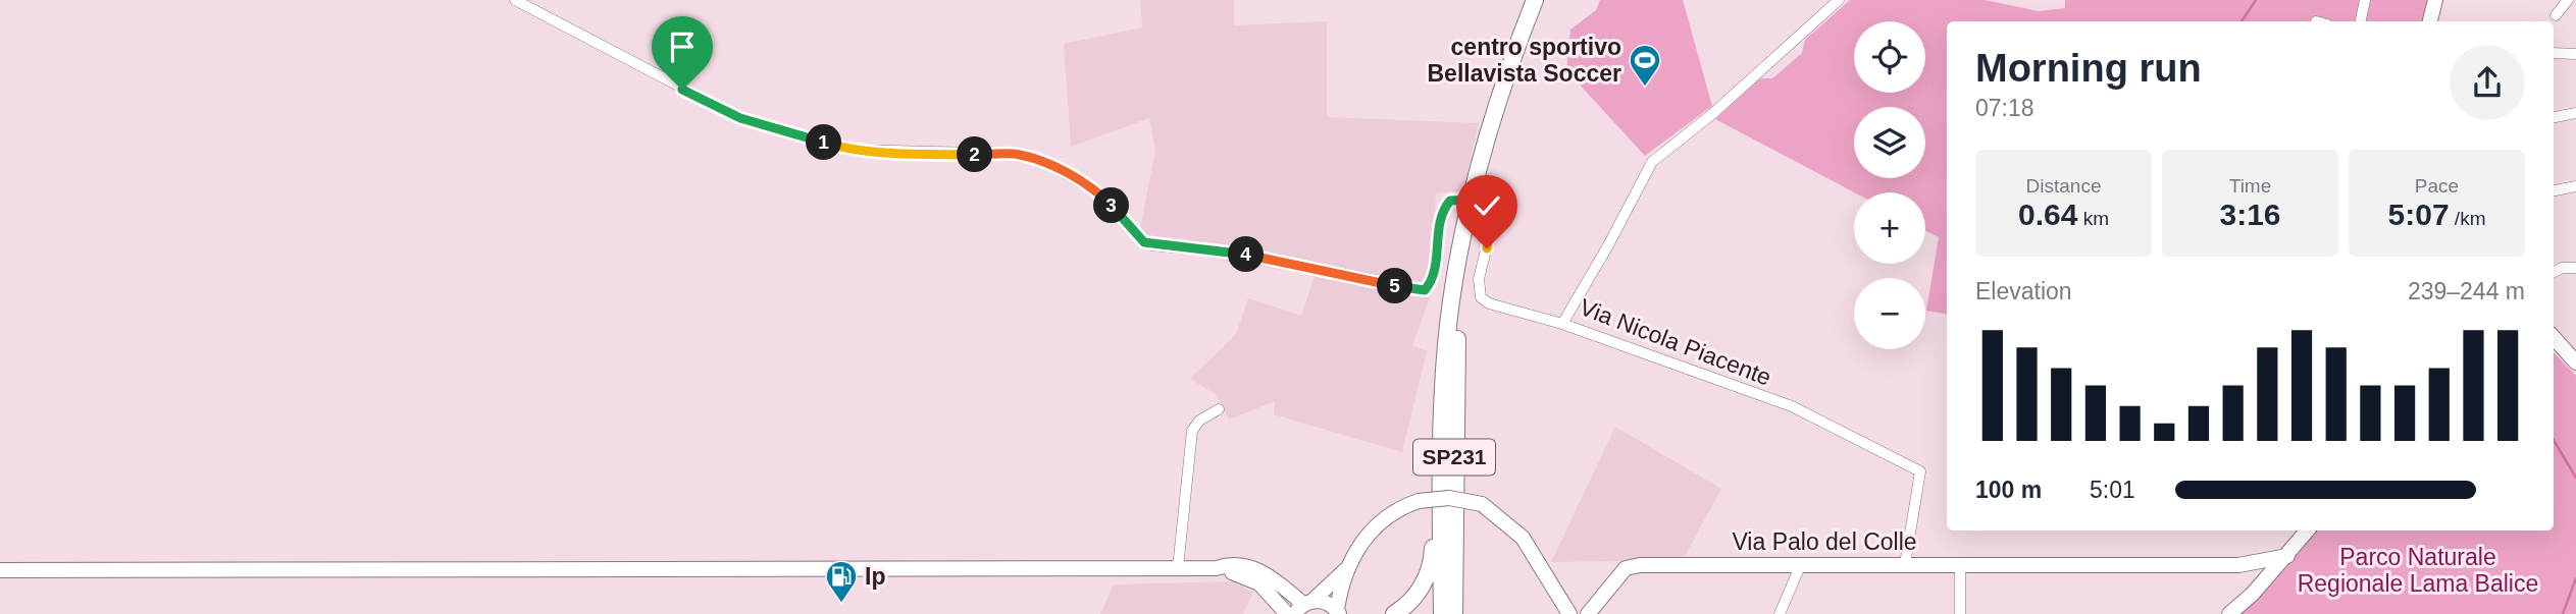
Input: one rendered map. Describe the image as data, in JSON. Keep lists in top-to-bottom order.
{
  "streets": {
    "main road": ["SP231", "Via Palo del Colle"],
    "street": ["Via Nicola Piacente"]
  },
  "crossings": [
    ["Via Nicola Piacente", "Via Palo del Colle"]
  ],
  "parks": ["Parco Naturale Regionale Lama Balice"],
  "places": {
    "sports": ["centro sportivo Bellavista Soccer"],
    "fuel station": ["Ip"]
  },
  "page": {
    "map_buttons": ["+", "−"],
    "heading": ["Morning run", "07:18"],
    "pins": [
      "1",
      "2",
      "3",
      "4",
      "5"
    ],
    "stats": [
      ["Distance", "0.64 km"],
      ["Time", "3:16"],
      ["Pace", "5:07 /km"]
    ],
    "chart": ["Elevation", "239–244 m"],
    "list": [
      {
        "name": "100 m",
        "note": "5:01"
      }
    ]
  }
}
